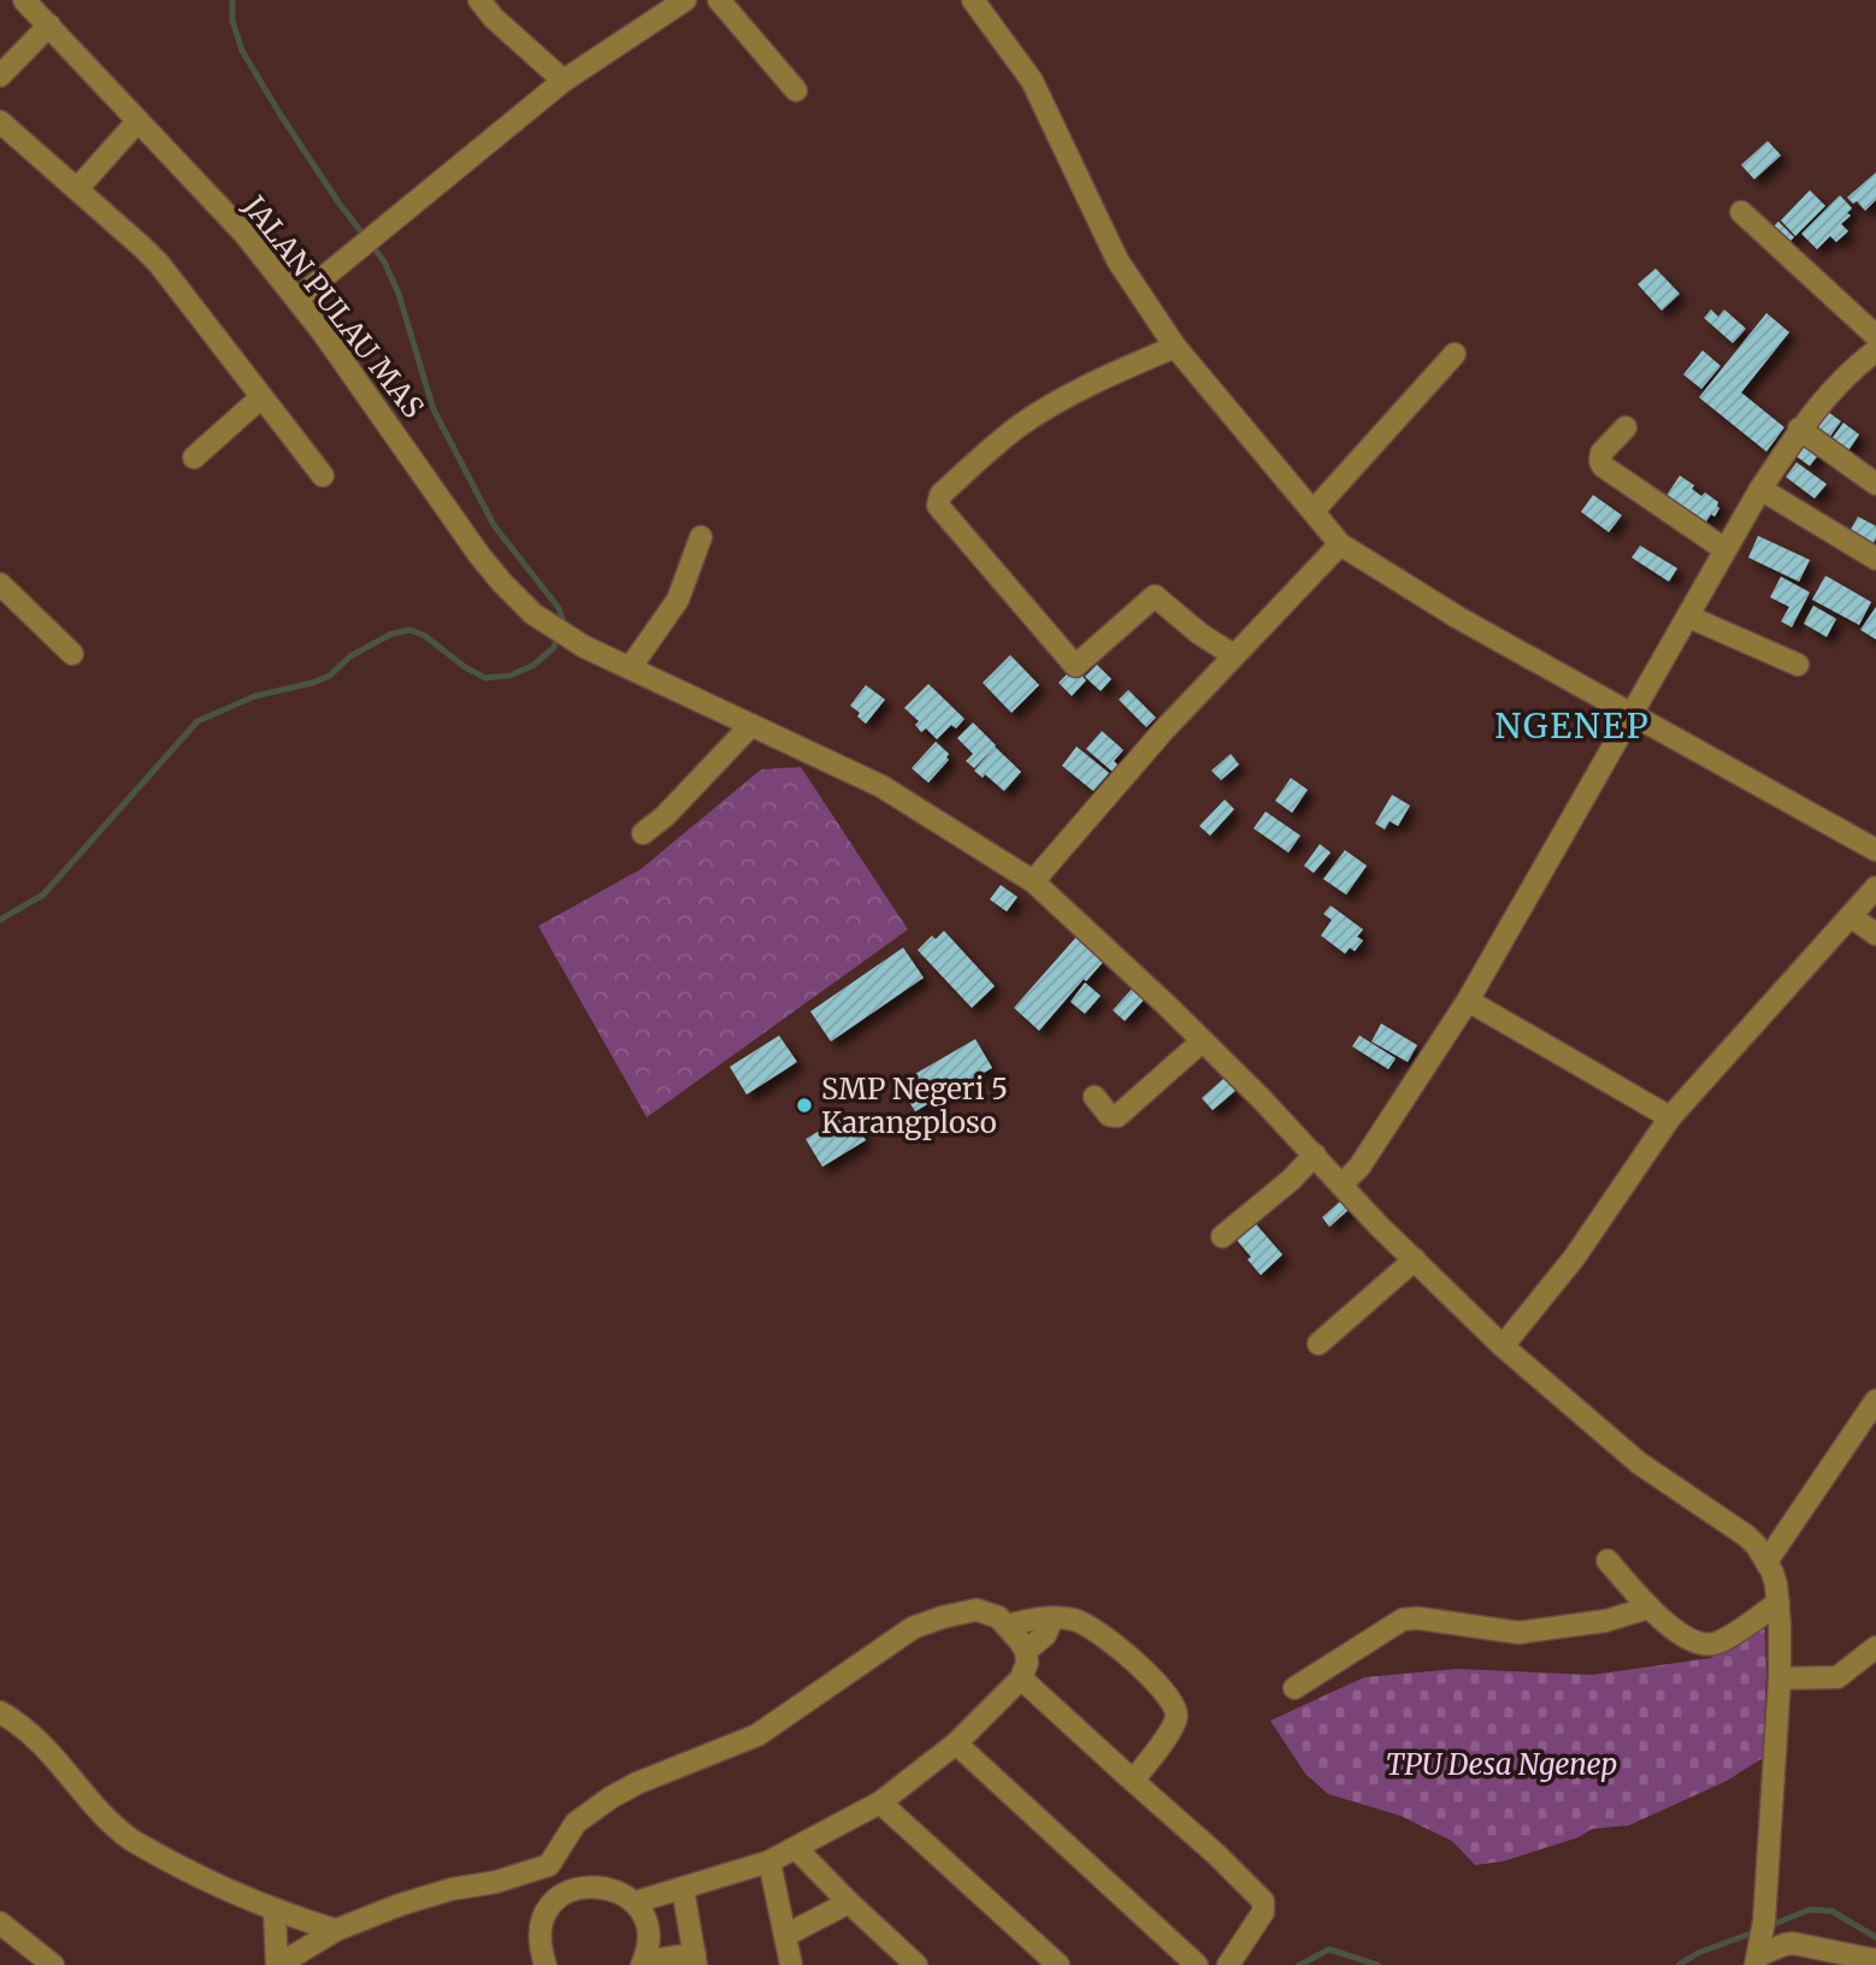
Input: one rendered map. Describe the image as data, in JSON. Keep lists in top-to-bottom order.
{
  "streets": {
    "street": ["JALAN PULAU MAS"]
  },
  "districts": ["NGENEP"],
  "parks": ["TPU Desa Ngenep"],
  "places": ["SMP Negeri 5 Karangploso"]
}
